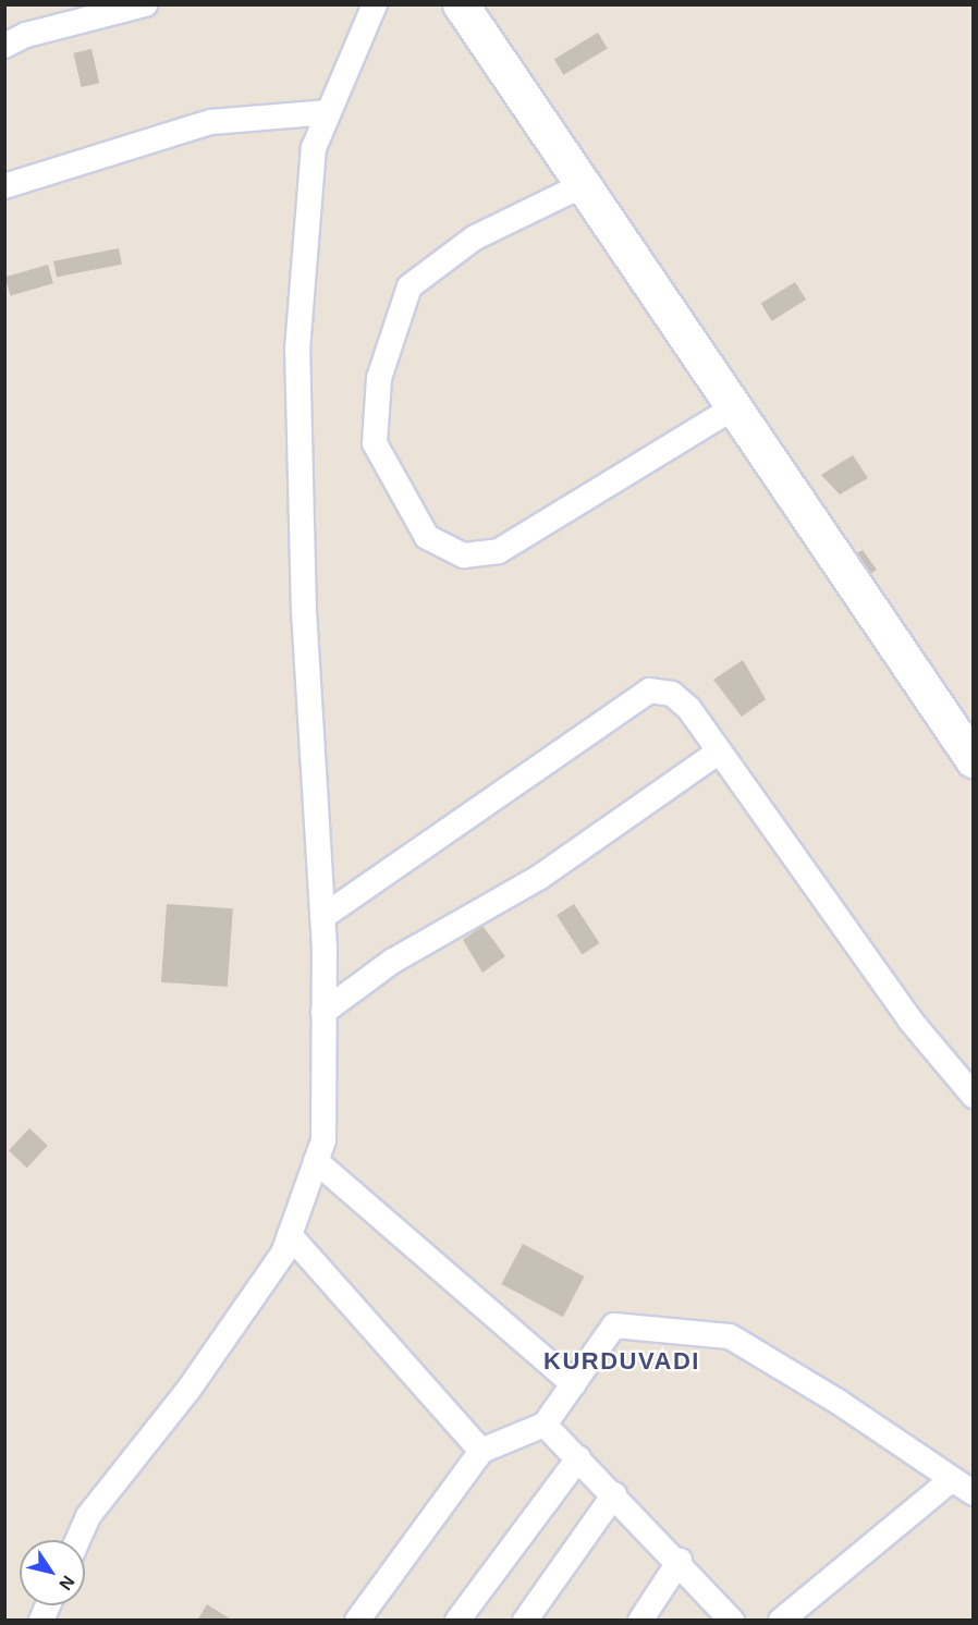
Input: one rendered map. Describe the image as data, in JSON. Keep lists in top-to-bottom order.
{
  "districts": ["KURDUVADI"],
  "north": "bottom right"
}
